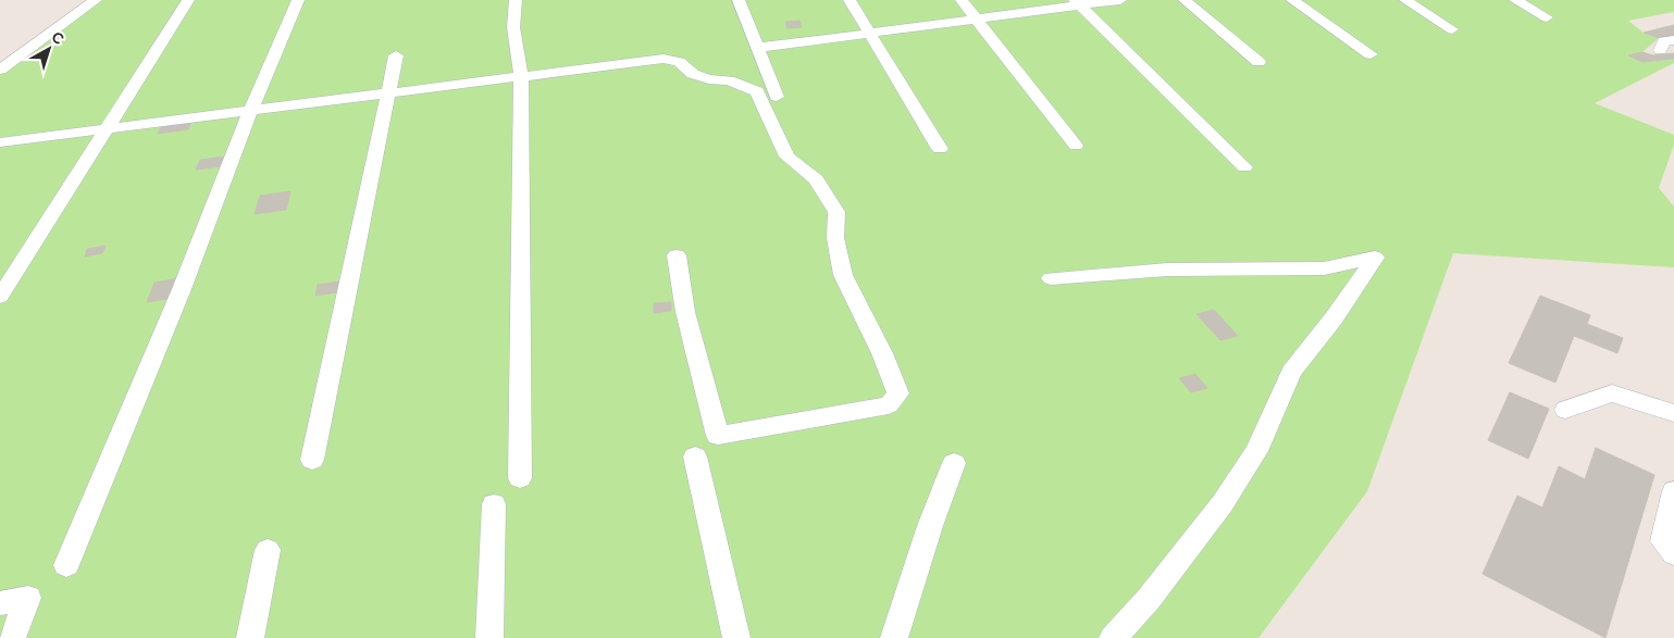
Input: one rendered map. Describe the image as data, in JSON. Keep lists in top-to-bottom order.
{
  "north": "top right"
}
